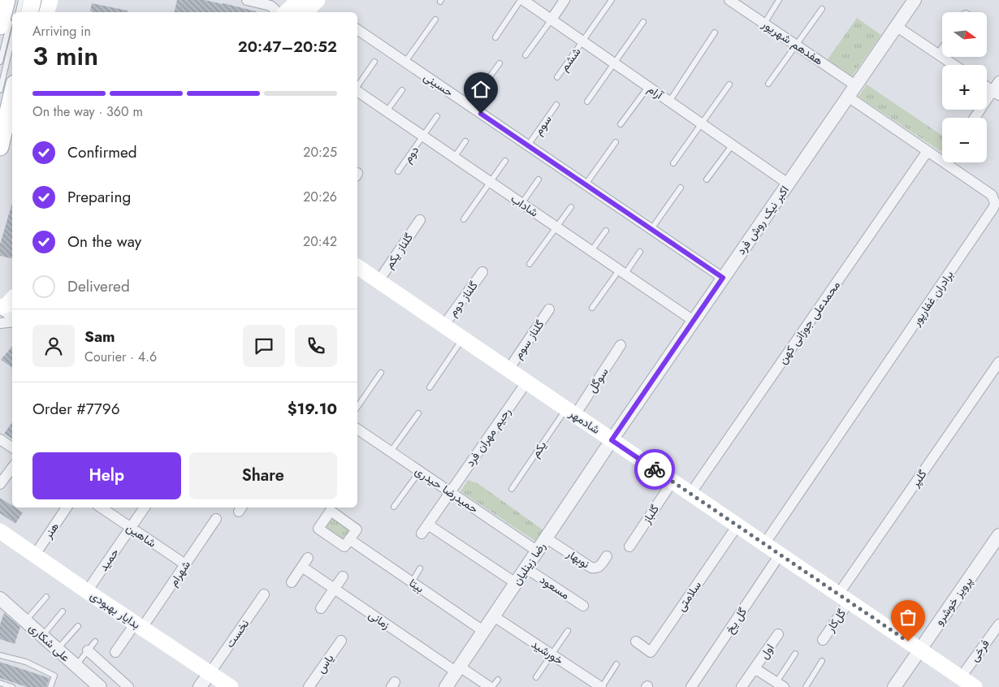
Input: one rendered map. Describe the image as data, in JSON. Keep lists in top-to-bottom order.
{
  "streets": {
    "main road": ["شادمهر", "بدایار بهبودی"],
    "street": [
      "هفدهم شهریور",
      "حسینی",
      "آرام",
      "شاداب",
      "اکبر نیک روش فرد",
      "گلناز یکم",
      "برادران غفارپور",
      "گلناز دوم",
      "محمدعلی جوزانی کهن",
      "گلناز سوم",
      "سوگل",
      "رحیم مهران فرد",
      "گلپر",
      "حمیدرضا حیدری",
      "گلباز",
      "هنر",
      "شاهین",
      "نوبهار",
      "حمید",
      "رضا زینلیان",
      "شهرام",
      "بیتا",
      "مسعود",
      "سلامتی",
      "پرویز خوشرو",
      "زمانی",
      "گل یخ",
      "گل‌کار",
      "نخست",
      "علی شکاری",
      "فرخی",
      "اول",
      "خورشید",
      "یاس"
    ],
    "lane": [
      "ششم",
      "سوم",
      "دوم",
      "یکم"
    ]
  },
  "crossings": [
    ["هفدهم شهریور", "اکبر نیک روش فرد"],
    ["ششم", "آرام"],
    ["حسینی", "سوم"],
    ["حسینی", "اکبر نیک روش فرد"],
    ["آرام", "اکبر نیک روش فرد"],
    ["دوم", "شاداب"],
    ["شاداب", "اکبر نیک روش فرد"],
    ["اکبر نیک روش فرد", "برادران غفارپور"],
    ["اکبر نیک روش فرد", "شادمهر"],
    ["اکبر نیک روش فرد", "رضا زینلیان"],
    ["گلناز یکم", "شادمهر"],
    ["برادران غفارپور", "محمدعلی جوزانی کهن"],
    ["برادران غفارپور", "شادمهر"],
    ["گلناز دوم", "شادمهر"],
    ["محمدعلی جوزانی کهن", "شادمهر"],
    ["گلناز سوم", "شادمهر"],
    ["سوگل", "شادمهر"],
    ["سوگل", "یکم"],
    ["شادمهر", "رحیم مهران فرد"],
    ["شادمهر", "یکم"],
    ["شادمهر", "گلپر"],
    ["شادمهر", "گلباز"],
    ["شادمهر", "رضا زینلیان"],
    ["شادمهر", "سلامتی"],
    ["شادمهر", "پرویز خوشرو"],
    ["شادمهر", "گل یخ"],
    ["شادمهر", "گل‌کار"],
    ["شادمهر", "فرخی"],
    ["رحیم مهران فرد", "حمیدرضا حیدری"],
    ["گلپر", "گل‌کار"],
    ["حمیدرضا حیدری", "رضا زینلیان"],
    ["هنر", "بدایار بهبودی"],
    ["شاهین", "حمید"],
    ["شاهین", "شهرام"],
    ["نوبهار", "رضا زینلیان"],
    ["حمید", "بدایار بهبودی"],
    ["رضا زینلیان", "بیتا"],
    ["رضا زینلیان", "مسعود"],
    ["رضا زینلیان", "زمانی"],
    ["رضا زینلیان", "خورشید"],
    ["شهرام", "بدایار بهبودی"],
    ["بدایار بهبودی", "نخست"]
  ],
  "north": "right",
  "page": {
    "map_buttons": ["+", "−"],
    "heading": ["3 min", "Arriving in", "20:47–20:52"],
    "panel": [
      "Sam",
      "Courier · 4.6",
      "Order #7796",
      "$19.10"
    ],
    "bar": "On the way · 360 m",
    "list": [
      ["Confirmed", "20:25"],
      ["Preparing", "20:26"],
      ["On the way", "20:42"],
      "Delivered"
    ],
    "buttons": ["Help", "Share"]
  }
}
